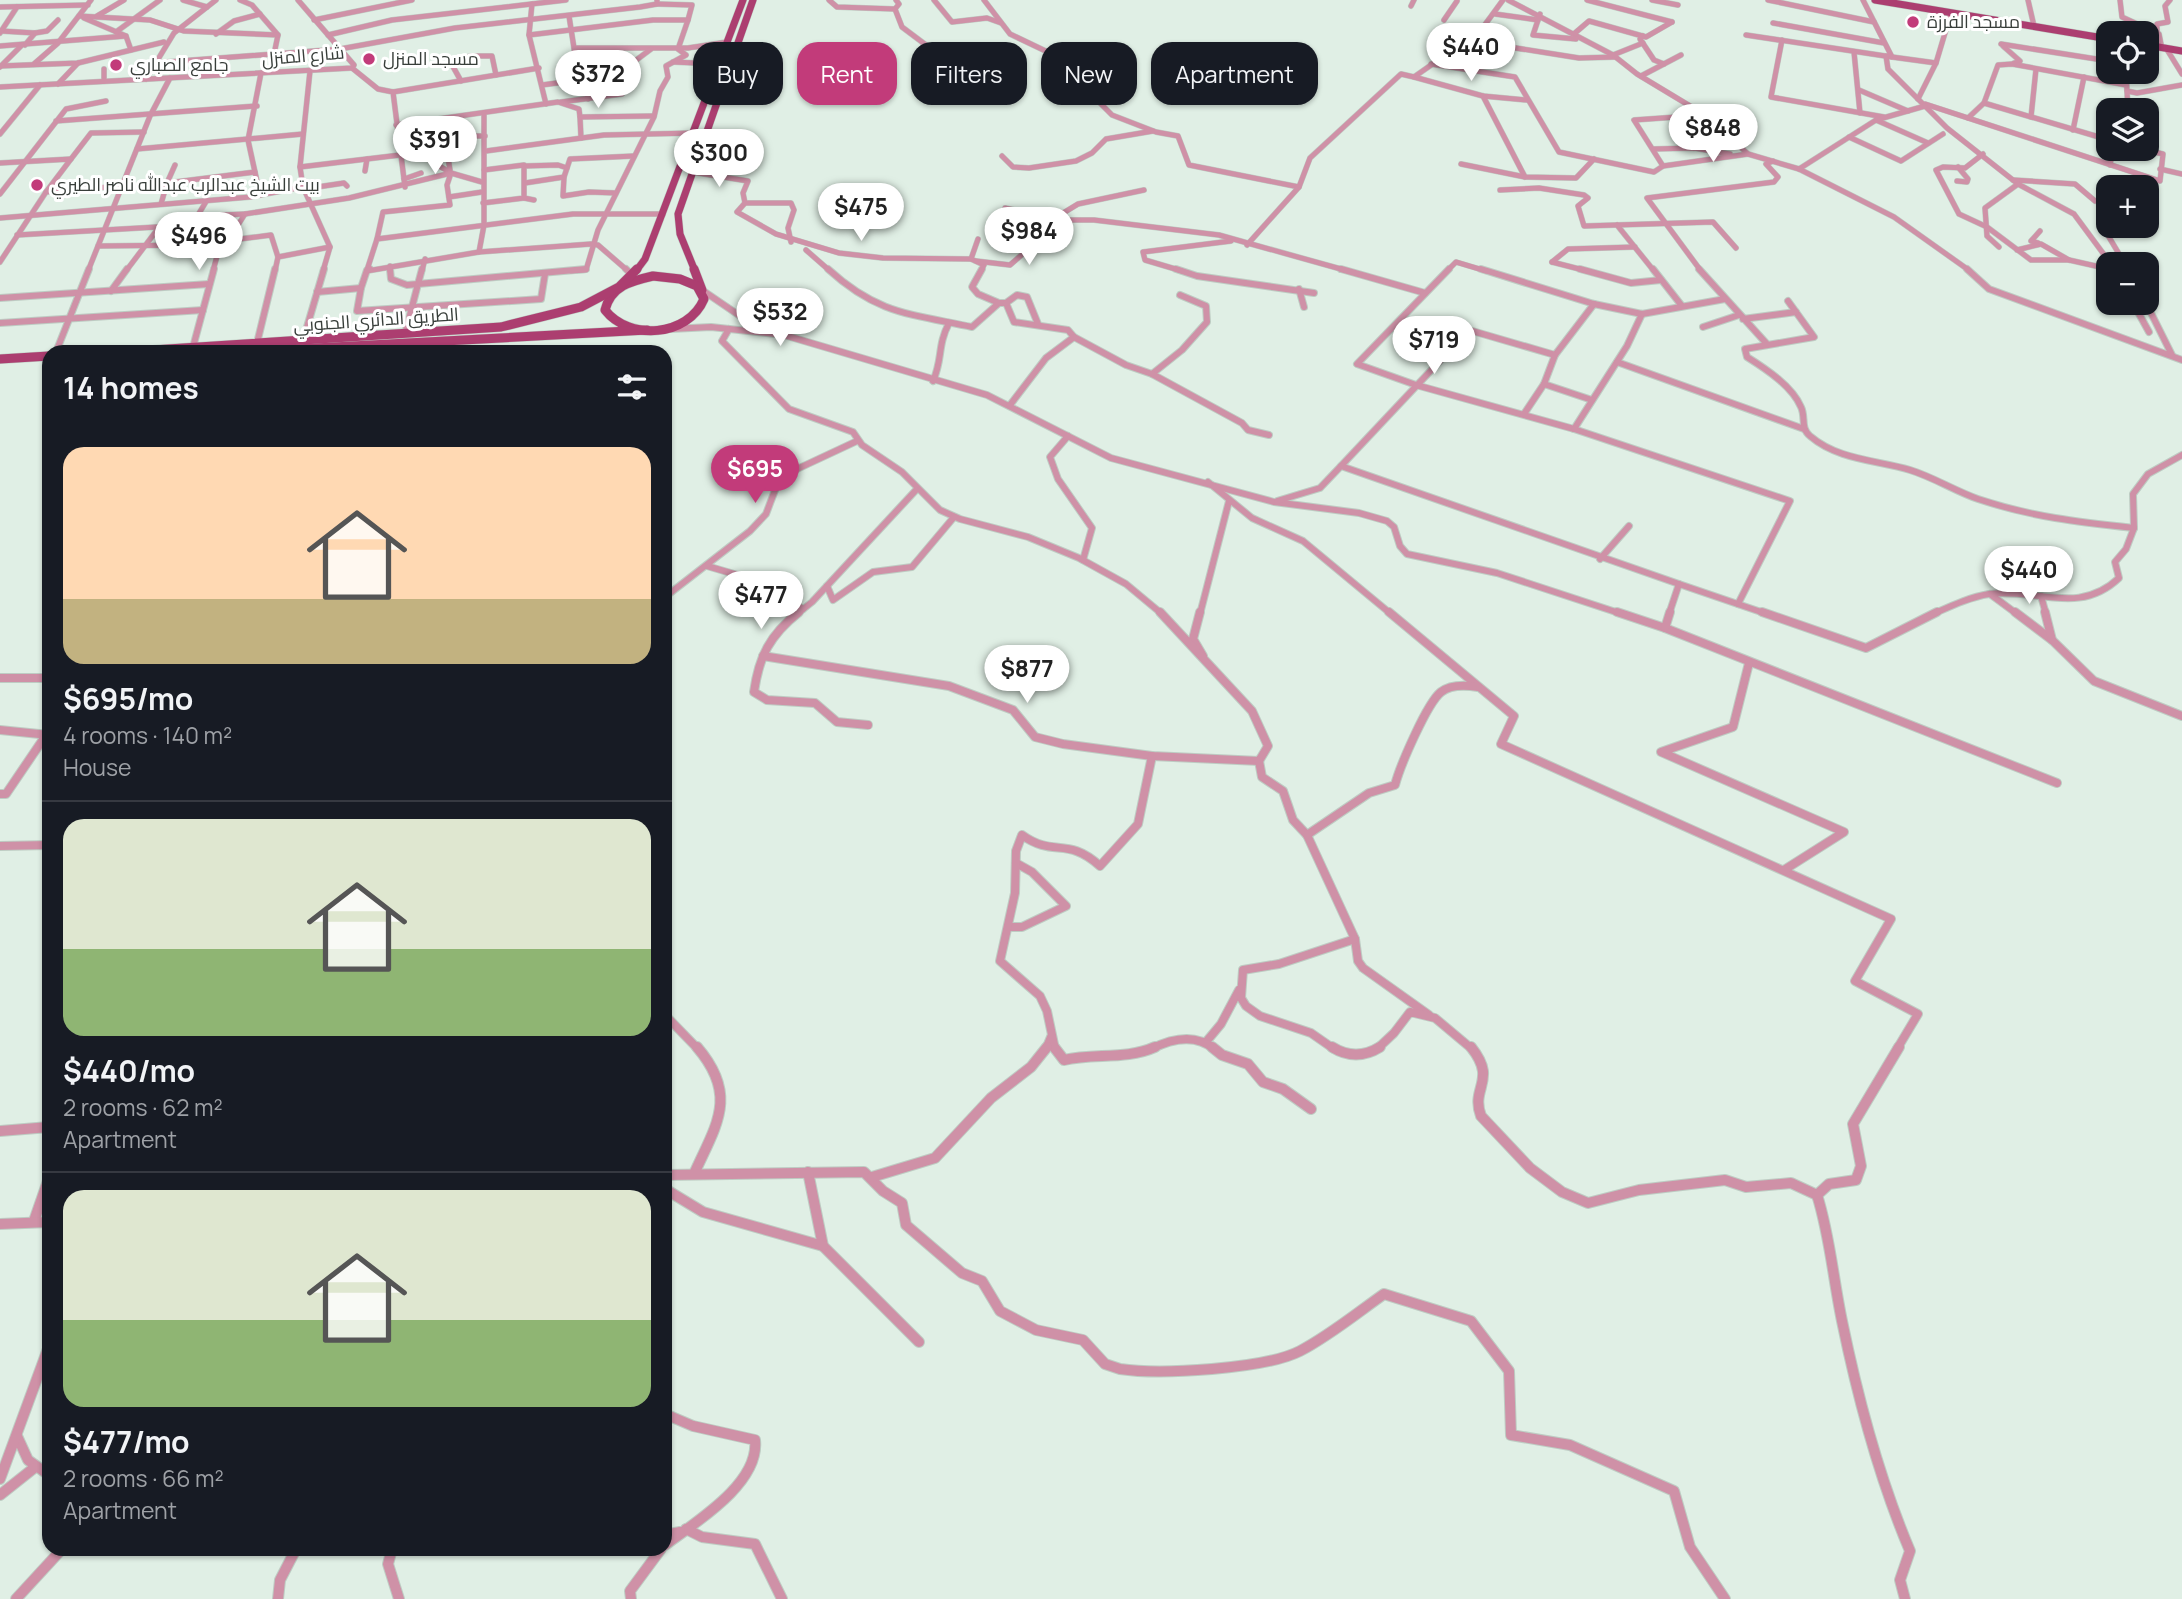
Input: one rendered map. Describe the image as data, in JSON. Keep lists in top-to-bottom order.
{
  "streets": {
    "main road": ["الطريق الدائري الجنوبي"],
    "street": ["شارع المنزل"]
  },
  "places": [
    "مسجد الفرزة",
    "مسجد المنزل",
    "جامع الصباري",
    "بيت الشيخ عبدالرب عبدالله ناصر الطيري"
  ],
  "page": {
    "map_buttons": ["+", "−"],
    "price": [
      "$440",
      "$372",
      "$848",
      "$391",
      "$300",
      "$475",
      "$984",
      "$496",
      "$532",
      "$719",
      "$695",
      "$440",
      "$477",
      "$877"
    ],
    "chip": [
      "Buy",
      "Rent",
      "Filters",
      "New",
      "Apartment"
    ],
    "heading": "14 homes",
    "list": [
      {
        "name": "$695/mo",
        "note": "4 rooms · 140 m² · House"
      },
      {
        "name": "$440/mo",
        "note": "2 rooms · 62 m² · Apartment"
      },
      {
        "name": "$477/mo",
        "note": "2 rooms · 66 m² · Apartment"
      }
    ]
  }
}
